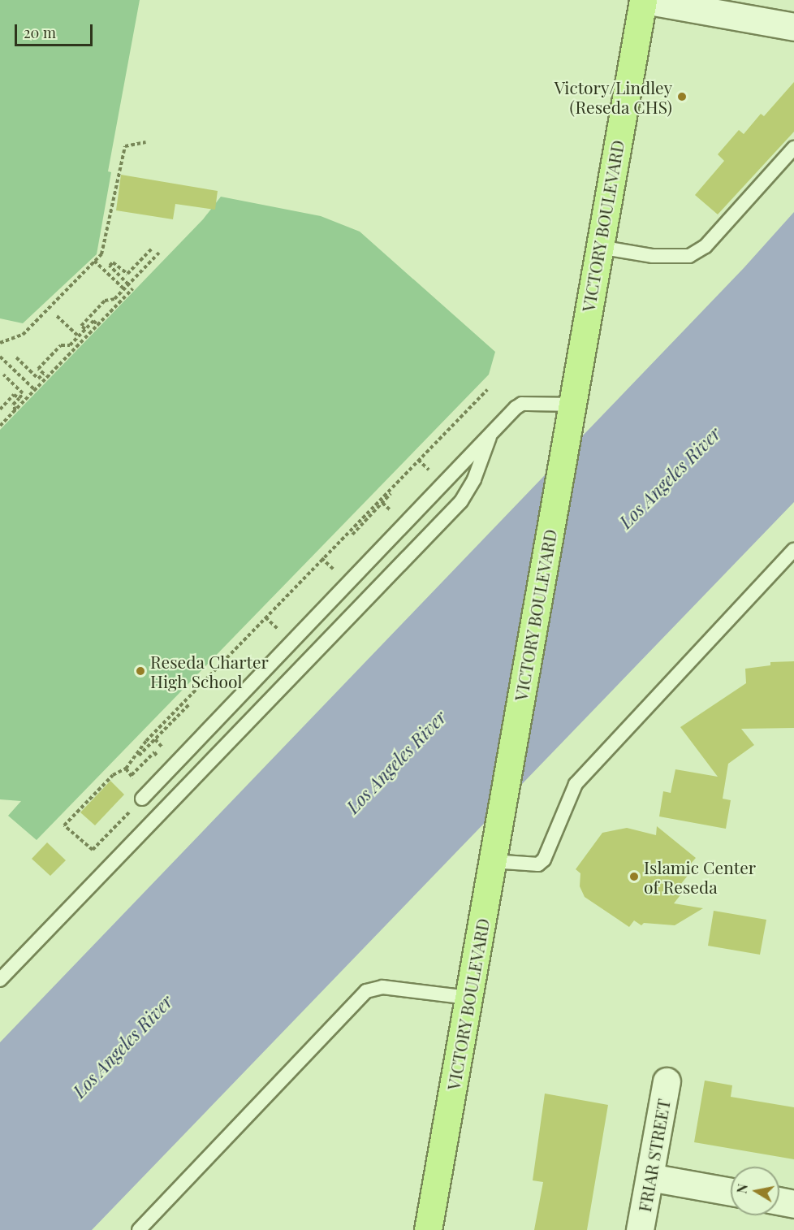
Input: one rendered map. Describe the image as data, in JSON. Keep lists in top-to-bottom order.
{
  "streets": {
    "main road": ["VICTORY BOULEVARD"],
    "street": ["FRIAR STREET"]
  },
  "water": ["Los Angeles River"],
  "places": ["Victory/Lindley (Reseda CHS)", "Reseda Charter High School", "Islamic Center of Reseda"],
  "scale_bar": "20 m",
  "north": "left"
}
